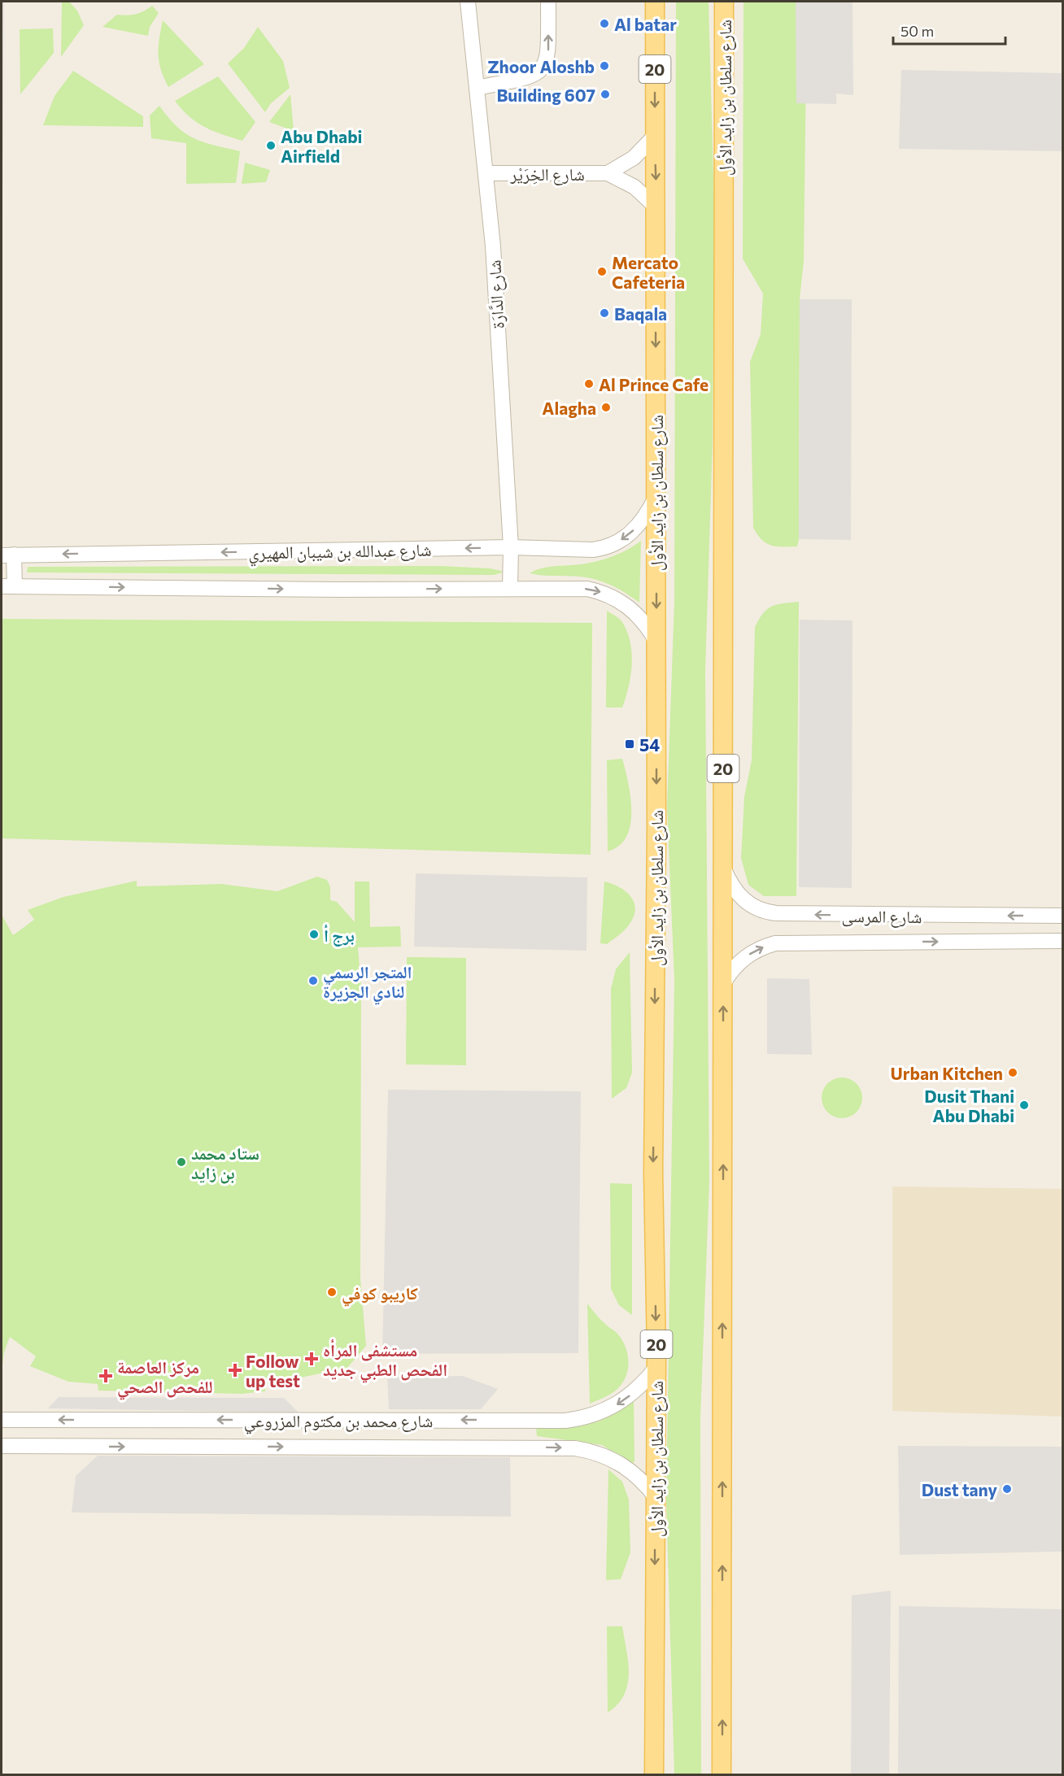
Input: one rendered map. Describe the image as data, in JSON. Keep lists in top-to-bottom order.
{
  "streets": {
    "main road": ["20", "شارع سلطان بن زايد الأول"],
    "street": [
      "شارع الخِرَيْر",
      "شارع الدَّارَة",
      "شارع عبدالله بن شيبان المهيري",
      "شارع المرسى",
      "شارع محمد بن مكتوم المزروعي"
    ]
  },
  "crossings": [
    ["شارع سلطان بن زايد الأول", "شارع الخِرَيْر"],
    ["شارع سلطان بن زايد الأول", "شارع عبدالله بن شيبان المهيري"],
    ["شارع سلطان بن زايد الأول", "شارع المرسى"],
    ["شارع سلطان بن زايد الأول", "شارع محمد بن مكتوم المزروعي"],
    ["شارع الخِرَيْر", "شارع الدَّارَة"],
    ["شارع الدَّارَة", "شارع عبدالله بن شيبان المهيري"]
  ],
  "places": {
    "other": [
      "Al batar",
      "Zhoor Aloshb",
      "Building 607",
      "Abu Dhabi Airfield",
      "Mercato Cafeteria",
      "Baqala",
      "Al Prince Cafe",
      "Alagha",
      "برج أ",
      "المتجر الرسمي لنادي الجزيرة",
      "Urban Kitchen",
      "Dusit Thani Abu Dhabi",
      "ستاد محمد بن زايد",
      "كاريبو كوفي",
      "Dust tany"
    ],
    "transit": ["54"],
    "health": ["مستشفى المرأه الفحص الطبي جديد", "Follow up test", "مركز العاصمة للفحص الصحي"]
  },
  "scale_bar": "50 m"
}
